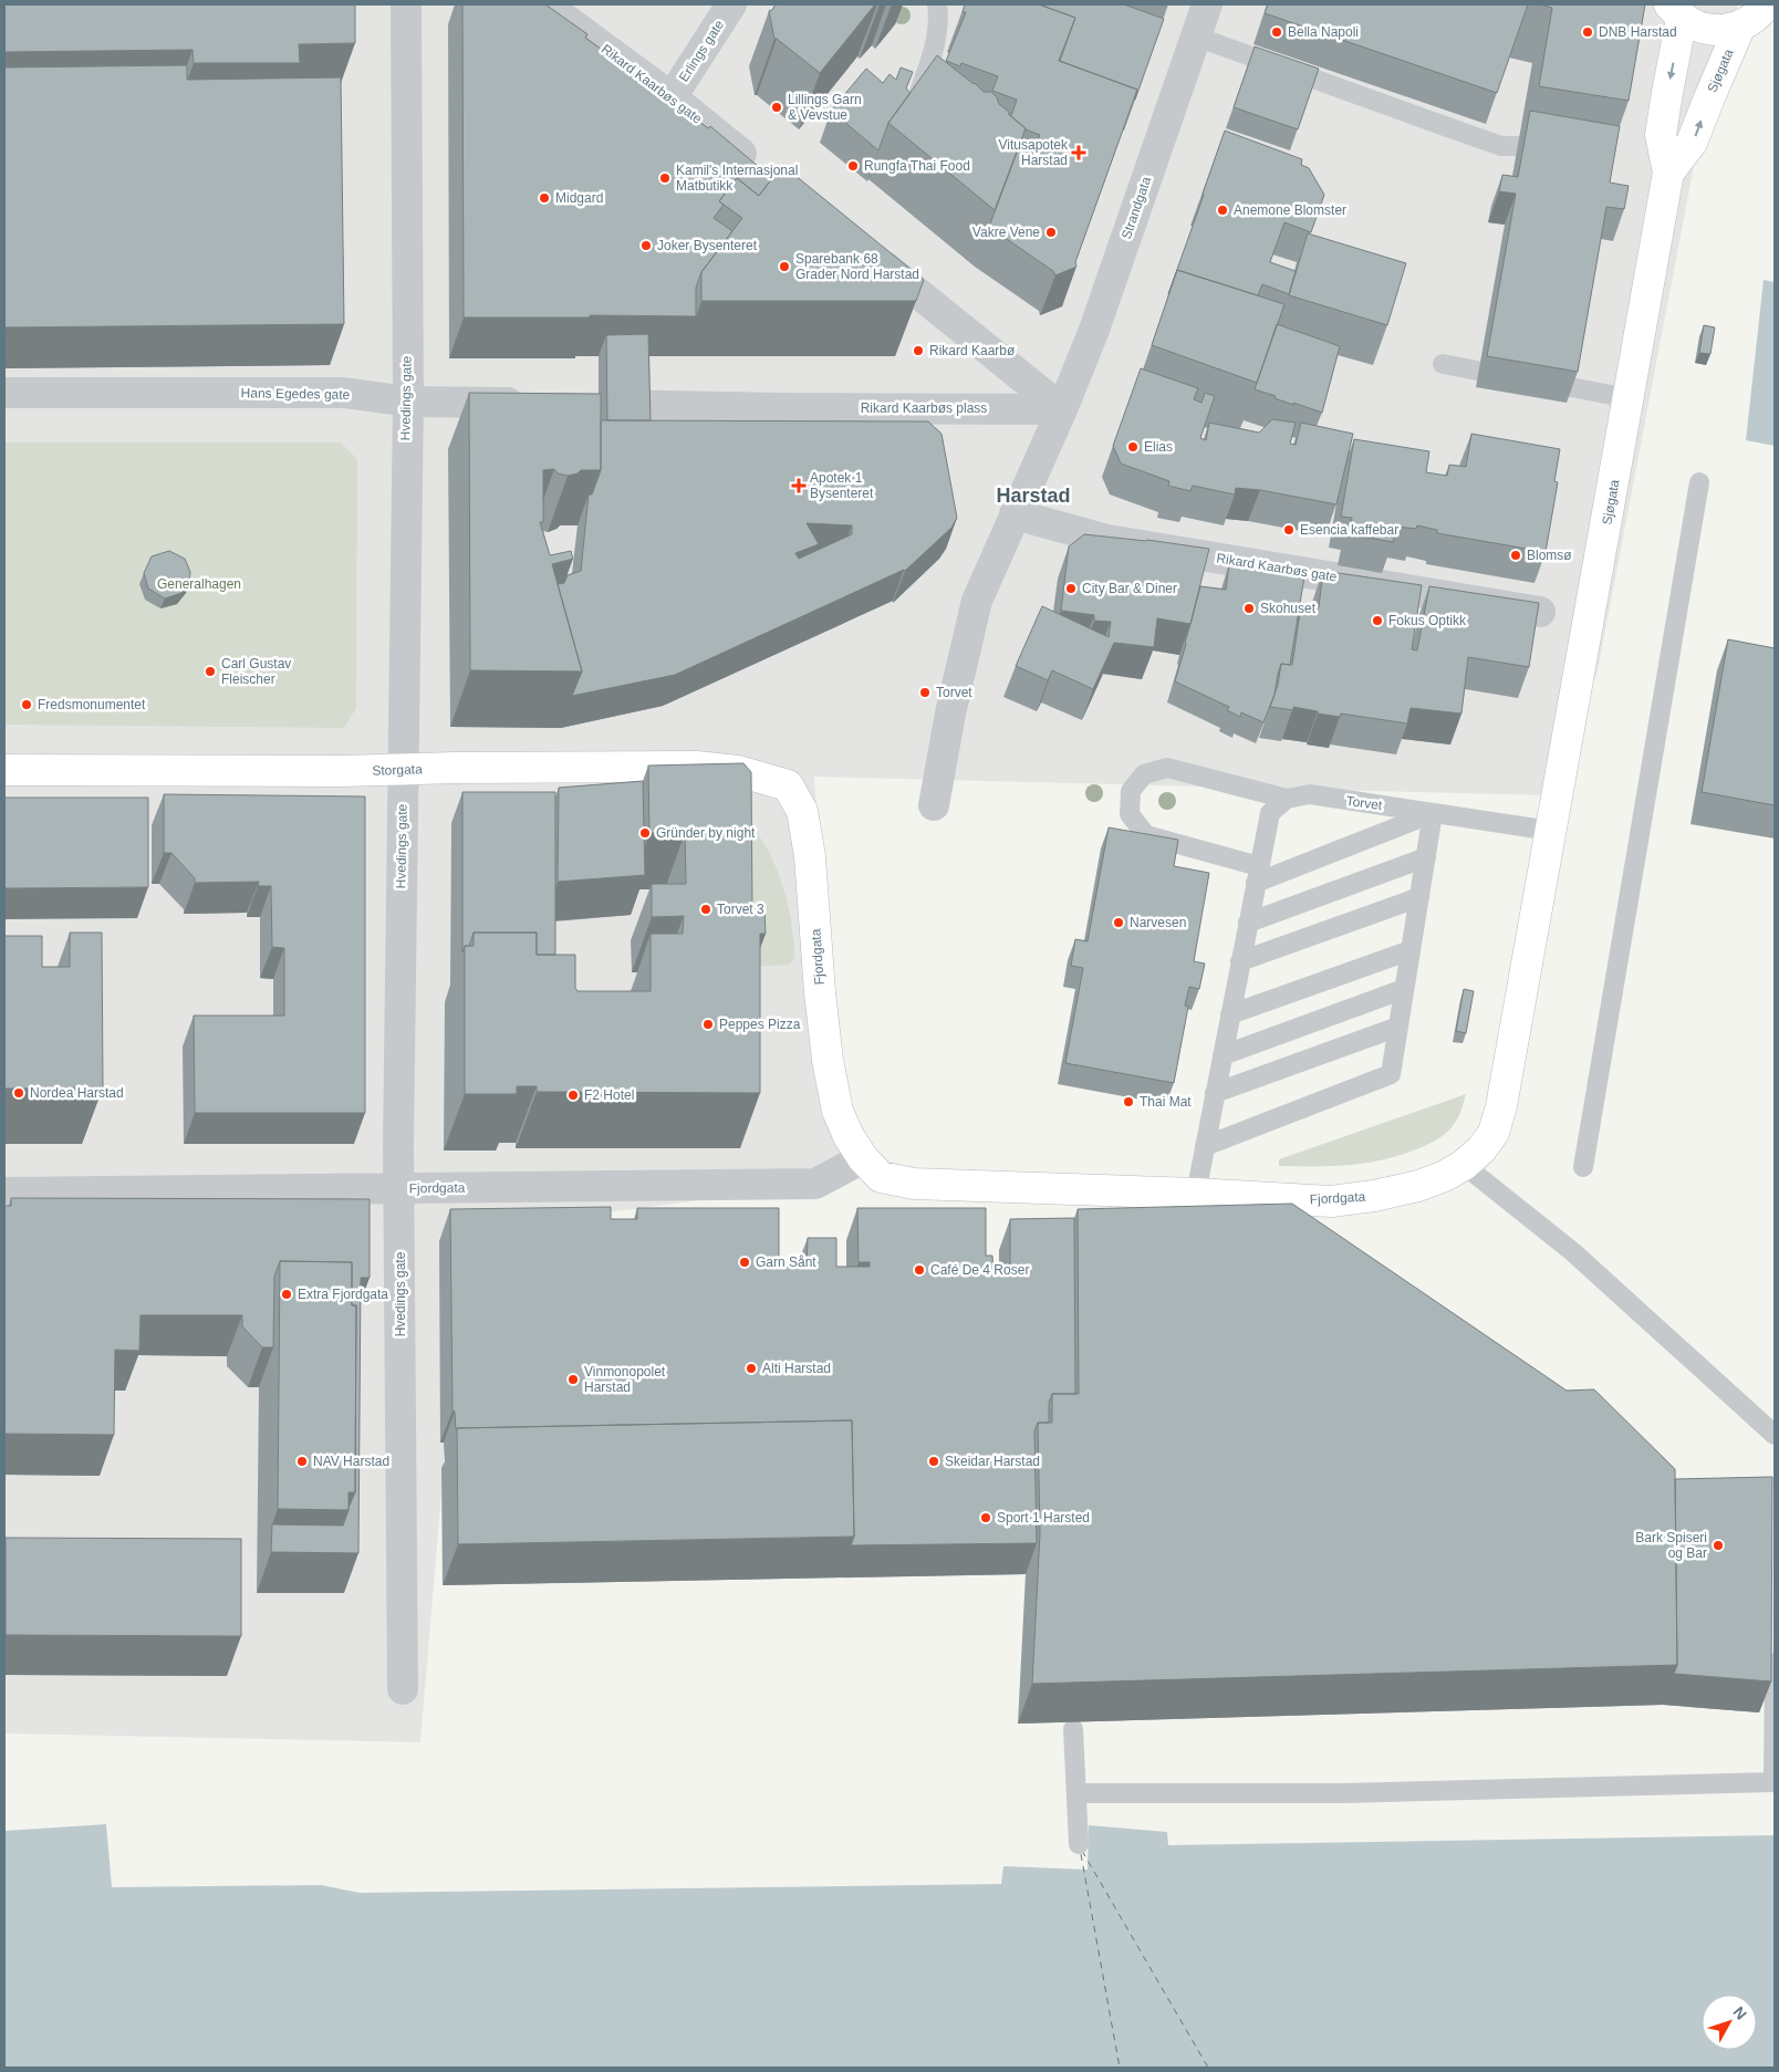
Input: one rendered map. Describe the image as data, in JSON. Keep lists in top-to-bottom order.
{
  "streets": {
    "highway": ["Sjøgata", "Storgata", "Fjordgata"],
    "street": [
      "Erlings gate",
      "Rikard Kaarbøs gate",
      "Strandgata",
      "Hans Egedes gate",
      "Hvedings gate",
      "Rikard Kaarbøs plass"
    ],
    "lane": ["Torvet"]
  },
  "crossings": [
    ["Erlings gate", "Rikard Kaarbøs gate"],
    ["Sjøgata", "Torvet"],
    ["Sjøgata", "Fjordgata"],
    ["Strandgata", "Rikard Kaarbøs plass"],
    ["Hans Egedes gate", "Hvedings gate"],
    ["Hvedings gate", "Storgata"],
    ["Hvedings gate", "Fjordgata"],
    ["Storgata", "Fjordgata"],
    ["Torvet", "Fjordgata"]
  ],
  "districts": ["Harstad"],
  "parks": ["Generalhagen"],
  "places": {
    "other": [
      "Bella Napoli",
      "DNB Harstad",
      "Lillings Garn & Vevstue",
      "Rungfa Thai Food",
      "Kamil's Internasjonal Matbutikk",
      "Midgard",
      "Anemone Blomster",
      "Vakre Vene",
      "Joker Bysenteret",
      "Sparebank 68 Grader Nord Harstad",
      "Rikard Kaarbø",
      "Elias",
      "Esencia kaffebar",
      "Blomsø",
      "City Bar & Diner",
      "Skohuset",
      "Fokus Optikk",
      "Carl Gustav Fleischer",
      "Torvet",
      "Fredsmonumentet",
      "Gründer by night",
      "Torvet 3",
      "Narvesen",
      "Peppes Pizza",
      "Nordea Harstad",
      "F2 Hotel",
      "Thai Mat",
      "Garn Sånt",
      "Café De 4 Roser",
      "Extra Fjordgata",
      "Alti Harstad",
      "Vinmonopolet Harstad",
      "NAV Harstad",
      "Skeidar Harstad",
      "Sport 1 Harsted",
      "Bark Spiseri og Bar"
    ],
    "health": ["Vitusapotek Harstad", "Apotek 1 Bysenteret"]
  },
  "north": "top right"
}
